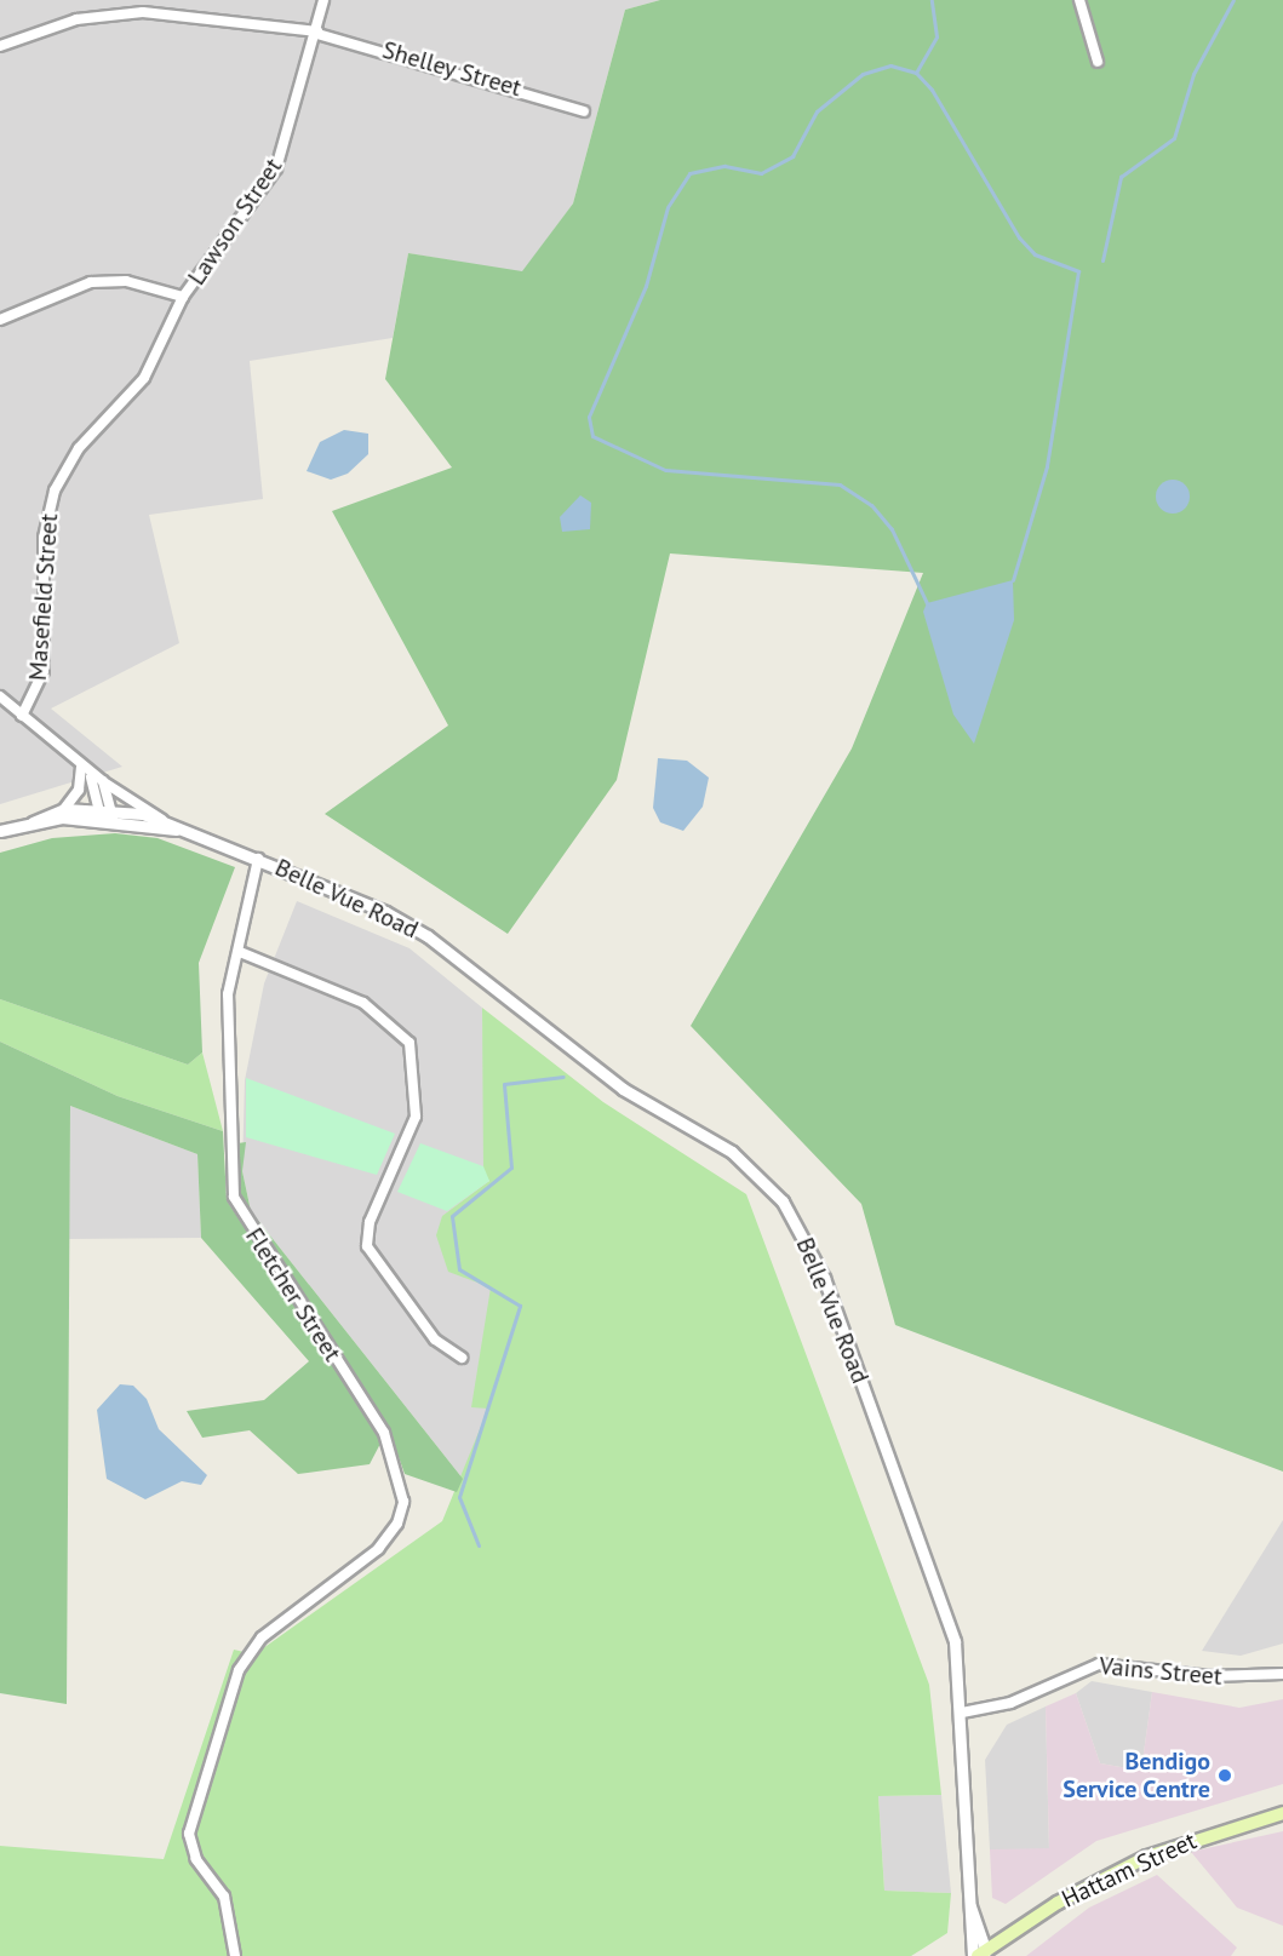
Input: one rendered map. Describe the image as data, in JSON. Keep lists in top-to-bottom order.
{
  "streets": {
    "main road": ["Hattam Street"],
    "street": [
      "Shelley Street",
      "Lawson Street",
      "Masefield Street",
      "Belle Vue Road",
      "Fletcher Street",
      "Vains Street"
    ]
  },
  "crossings": [
    ["Shelley Street", "Lawson Street"],
    ["Lawson Street", "Masefield Street"],
    ["Belle Vue Road", "Fletcher Street"],
    ["Belle Vue Road", "Vains Street"],
    ["Belle Vue Road", "Hattam Street"]
  ],
  "places": ["Bendigo Service Centre"]
}
